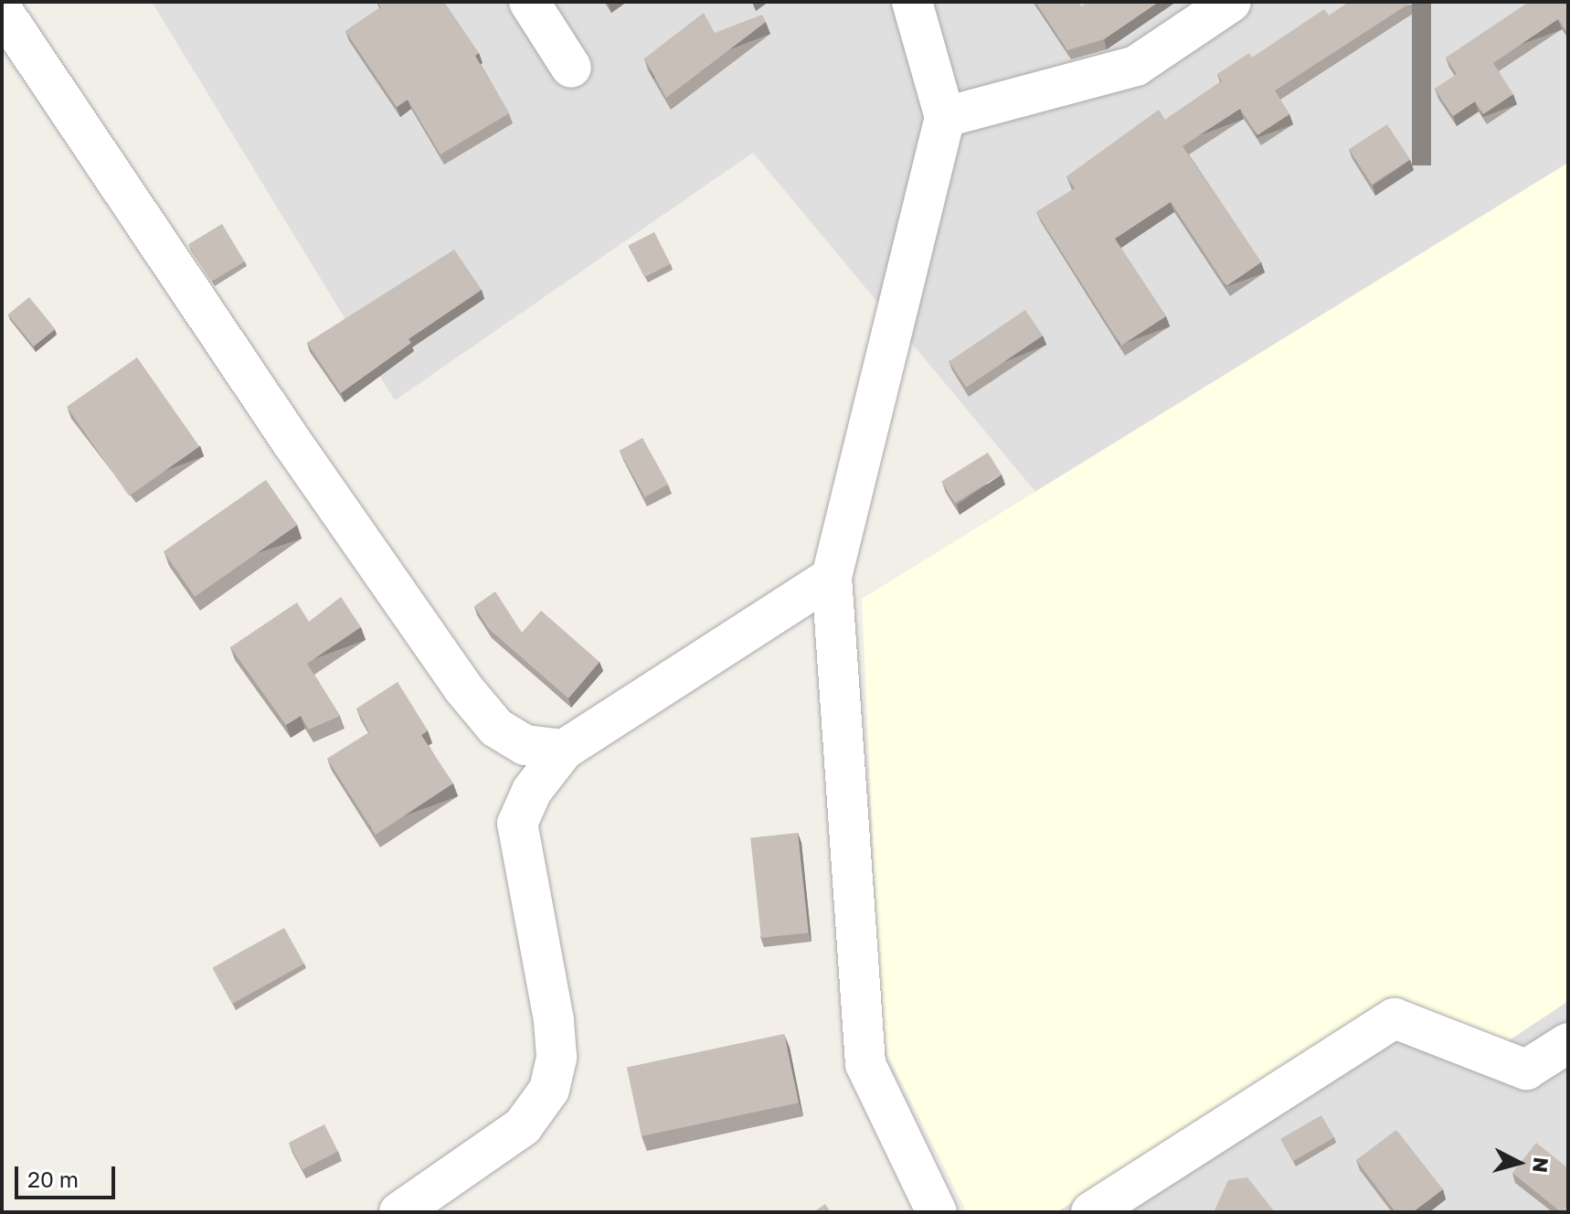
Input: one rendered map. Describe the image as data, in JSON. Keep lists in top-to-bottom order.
{
  "scale_bar": "20 m",
  "north": "right"
}
